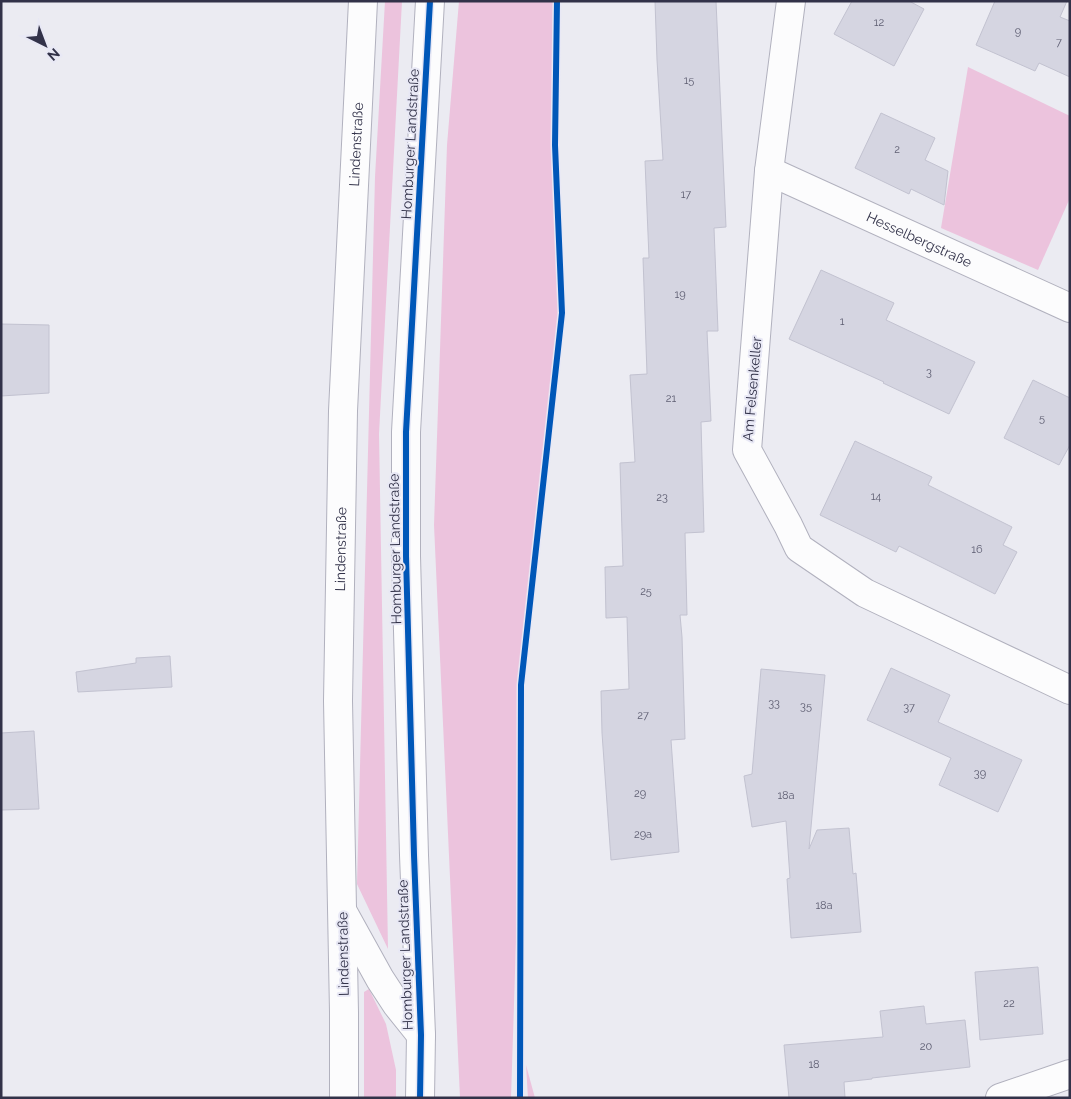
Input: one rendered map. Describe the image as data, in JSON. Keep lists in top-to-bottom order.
{
  "streets": {
    "street": [
      "Homburger Landstraße",
      "Lindenstraße",
      "Hesselbergstraße",
      "Am Felsenkeller"
    ]
  },
  "crossings": [
    ["Hesselbergstraße", "Am Felsenkeller"]
  ],
  "house_numbers": [
    "12",
    "9",
    "7",
    "15",
    "2",
    "17",
    "19",
    "1",
    "3",
    "21",
    "5",
    "14",
    "23",
    "16",
    "25",
    "33",
    "35",
    "37",
    "27",
    "39",
    "29",
    "18a",
    "29a",
    "18a",
    "22",
    "20",
    "18"
  ],
  "north": "bottom right"
}
